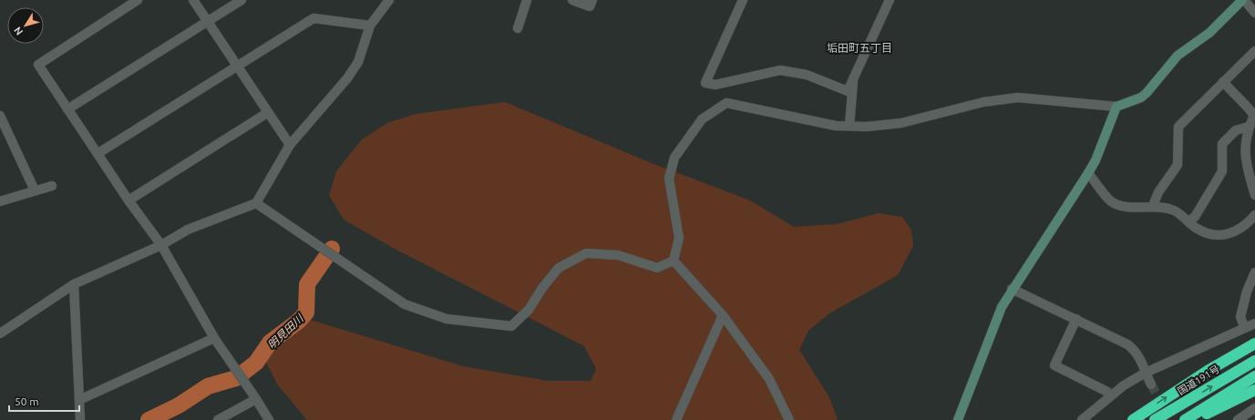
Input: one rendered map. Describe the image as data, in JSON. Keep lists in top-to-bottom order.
{
  "streets": {
    "highway": ["国道191号"]
  },
  "districts": ["垢田町五丁目"],
  "water": ["明見田川"],
  "scale_bar": "50 m",
  "north": "bottom left"
}
